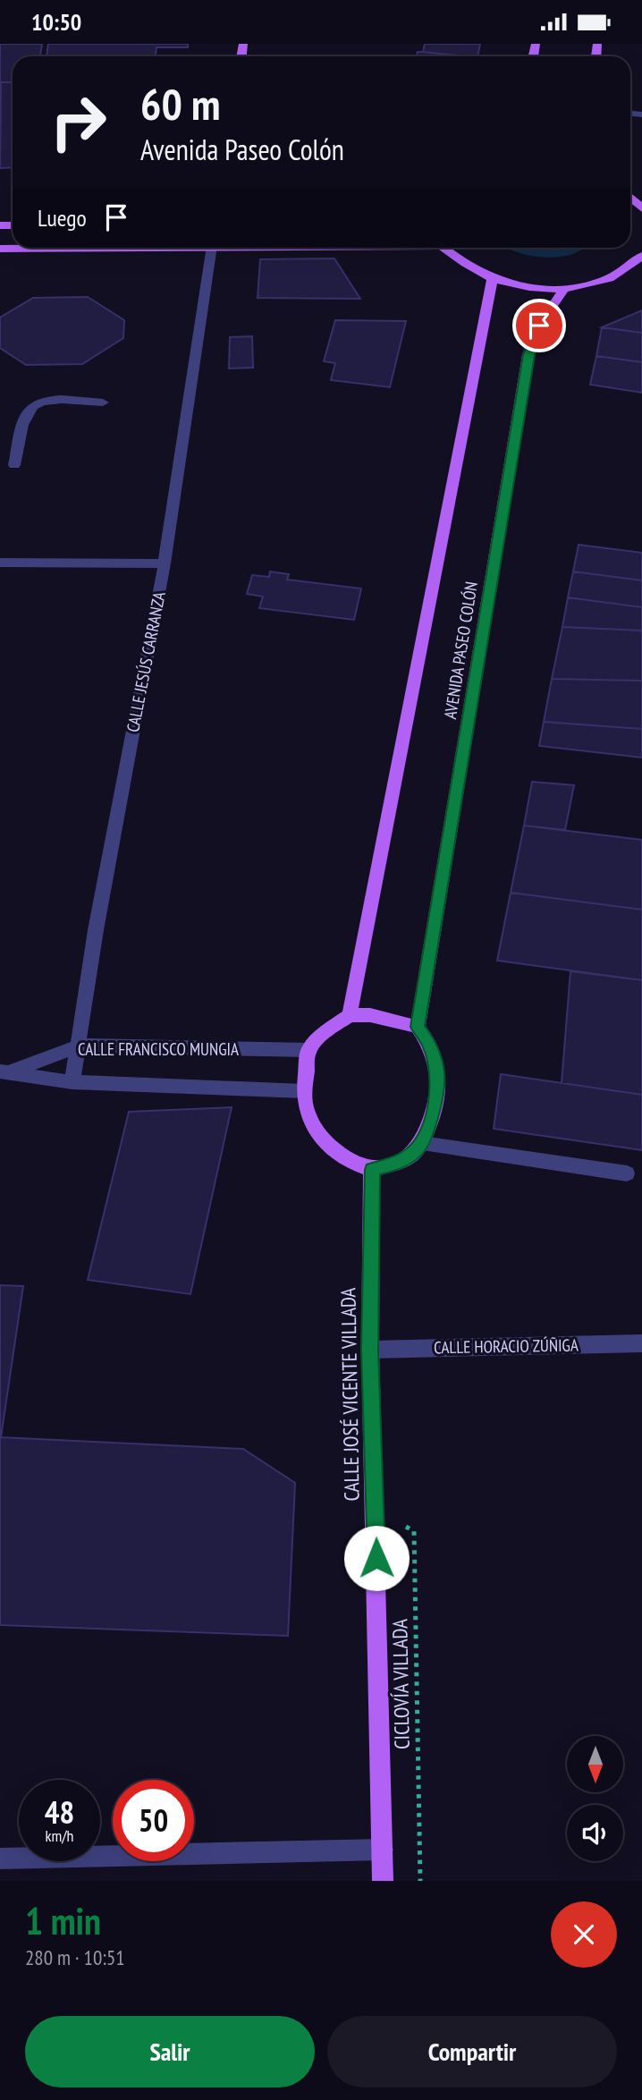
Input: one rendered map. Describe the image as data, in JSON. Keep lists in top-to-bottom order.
{
  "streets": {
    "main road": ["AVENIDA PASEO COLÓN", "CALLE JOSÉ VICENTE VILLADA"],
    "street": ["CALLE JESÚS CARRANZA", "CALLE FRANCISCO MUNGIA", "CALLE HORACIO ZÚÑIGA"],
    "path": ["CICLOVÍA VILLADA"]
  },
  "crossings": [
    ["AVENIDA PASEO COLÓN", "CALLE FRANCISCO MUNGIA"],
    ["AVENIDA PASEO COLÓN", "CALLE JOSÉ VICENTE VILLADA"],
    ["CALLE JESÚS CARRANZA", "CALLE FRANCISCO MUNGIA"],
    ["CALLE FRANCISCO MUNGIA", "CALLE JOSÉ VICENTE VILLADA"],
    ["CALLE HORACIO ZÚÑIGA", "CALLE JOSÉ VICENTE VILLADA"],
    ["CALLE JOSÉ VICENTE VILLADA", "CICLOVÍA VILLADA"]
  ],
  "north": "bottom",
  "page": {
    "status": "10:50",
    "turn": ["60 m", "Avenida Paseo Colón"],
    "then": "Luego",
    "speed": "48 km/h",
    "limit": "50",
    "heading": ["1 min", "280 m · 10:51"],
    "buttons": ["Salir", "Compartir"]
  }
}
